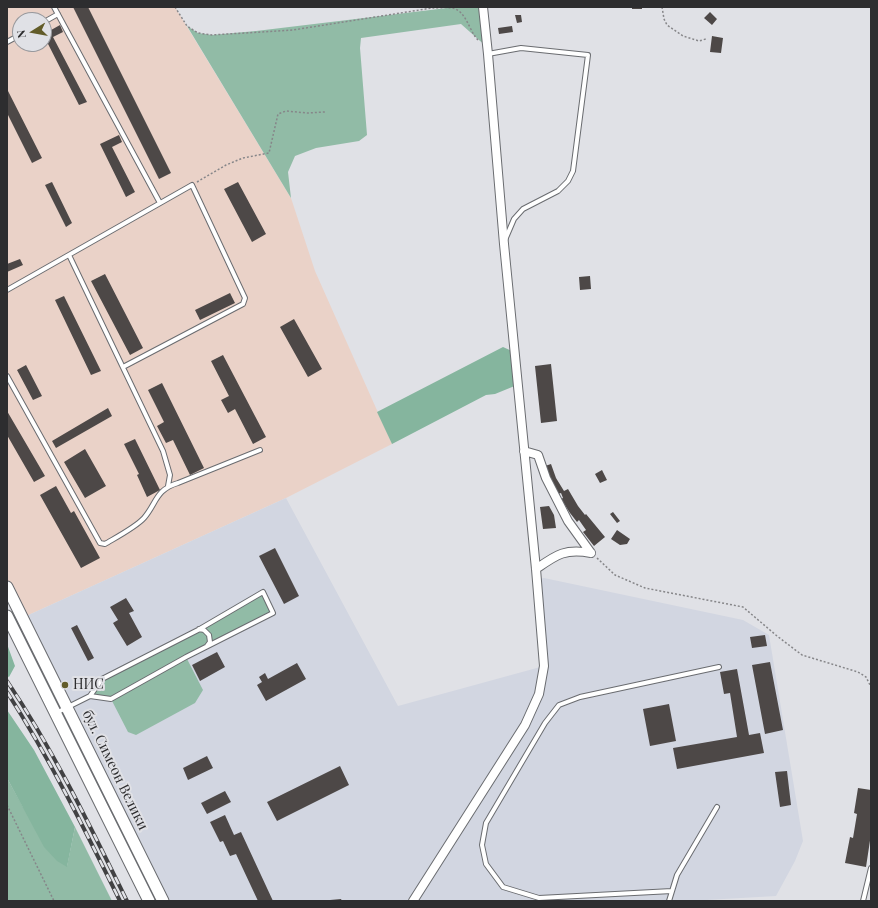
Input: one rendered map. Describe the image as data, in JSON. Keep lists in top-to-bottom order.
{
  "streets": {
    "main road": ["бул. Симеон Велики"]
  },
  "places": ["НИС"],
  "north": "left"
}
